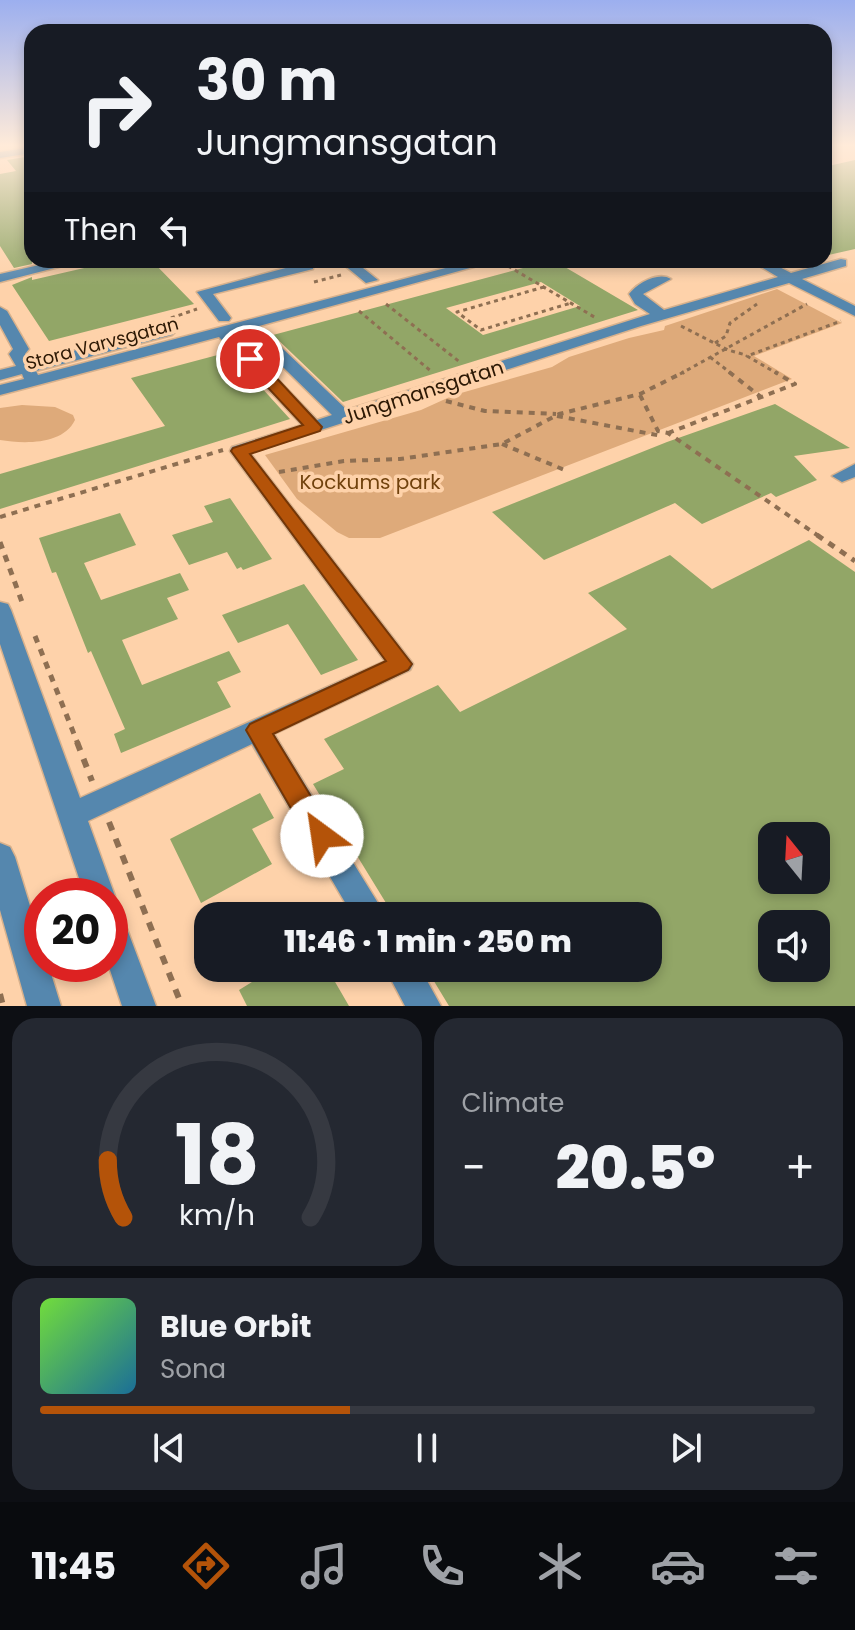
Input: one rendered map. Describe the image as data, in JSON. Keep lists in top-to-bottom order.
{
  "streets": {
    "street": ["Stora Varvsgatan", "Jungmansgatan"]
  },
  "parks": ["Kockums park"],
  "north": "top",
  "page": {
    "turn": ["30 m", "Jungmansgatan"],
    "then": "Then",
    "limit": "20",
    "trip": "11:46 · 1 min · 250 m",
    "tile": "Climate",
    "heat": ["−", "20.5°", "+"],
    "song": ["Blue Orbit", "Sona"],
    "tabs": "11:45",
    "gauge": ["18", "km/h"]
  }
}
